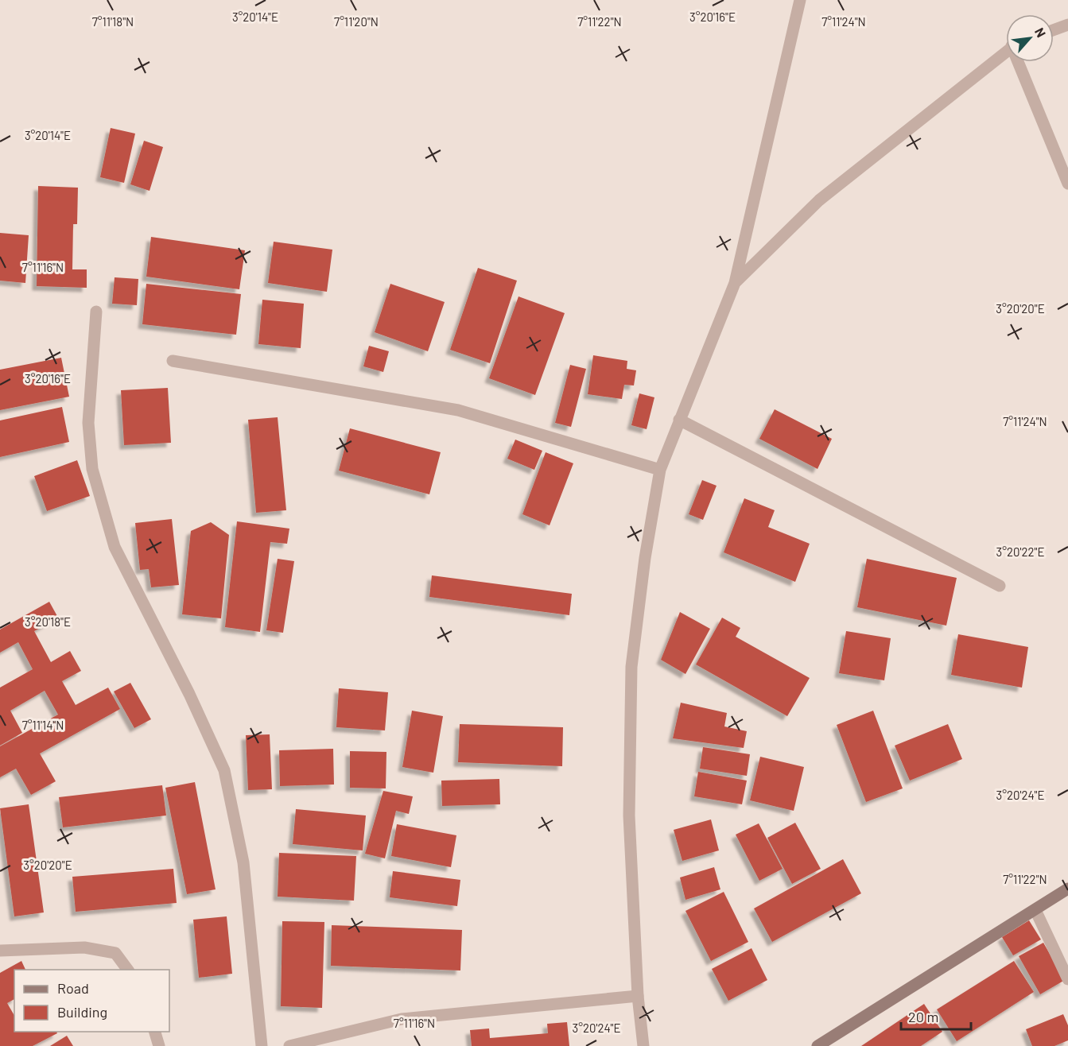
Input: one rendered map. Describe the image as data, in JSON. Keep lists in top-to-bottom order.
{
  "legend": ["Road", "Building"],
  "scale_bar": "20 m",
  "north": "top right",
  "coordinates": [
    "3°20'14\"E",
    "3°20'16\"E",
    "7°11'18\"N",
    "7°11'20\"N",
    "7°11'22\"N",
    "7°11'24\"N",
    "7°11'16\"N",
    "3°20'20\"E",
    "3°20'22\"E",
    "3°20'18\"E",
    "7°11'14\"N",
    "3°20'24\"E"
  ]
}
